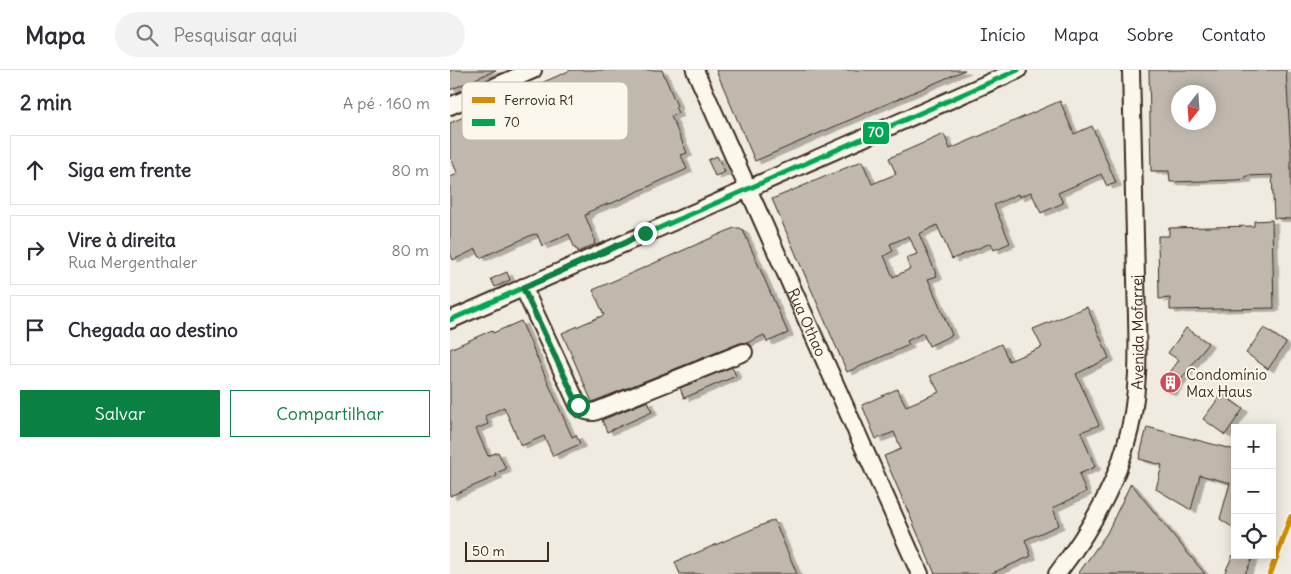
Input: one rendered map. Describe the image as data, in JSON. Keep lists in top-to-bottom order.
{
  "streets": {
    "street": ["Rua Othao", "Avenida Mofarrej"]
  },
  "places": {
    "building": ["Condomínio Max Haus"]
  },
  "lines": ["transit line 70", "rail line R1"],
  "legend": ["Ferrovia R1", "70"],
  "scale_bar": "50 m",
  "north": "bottom",
  "page": {
    "header": "Mapa",
    "search": "Pesquisar aqui",
    "nav": [
      "Início",
      "Mapa",
      "Sobre",
      "Contato"
    ],
    "heading": ["2 min", "A pé · 160 m"],
    "list": [
      ["Siga em frente", "80 m"],
      ["Vire à direita", "Rua Mergenthaler", "80 m"],
      "Chegada ao destino"
    ],
    "buttons": ["Salvar", "Compartilhar"],
    "map_buttons": ["+", "−"],
    "scale": "50 m"
  }
}
